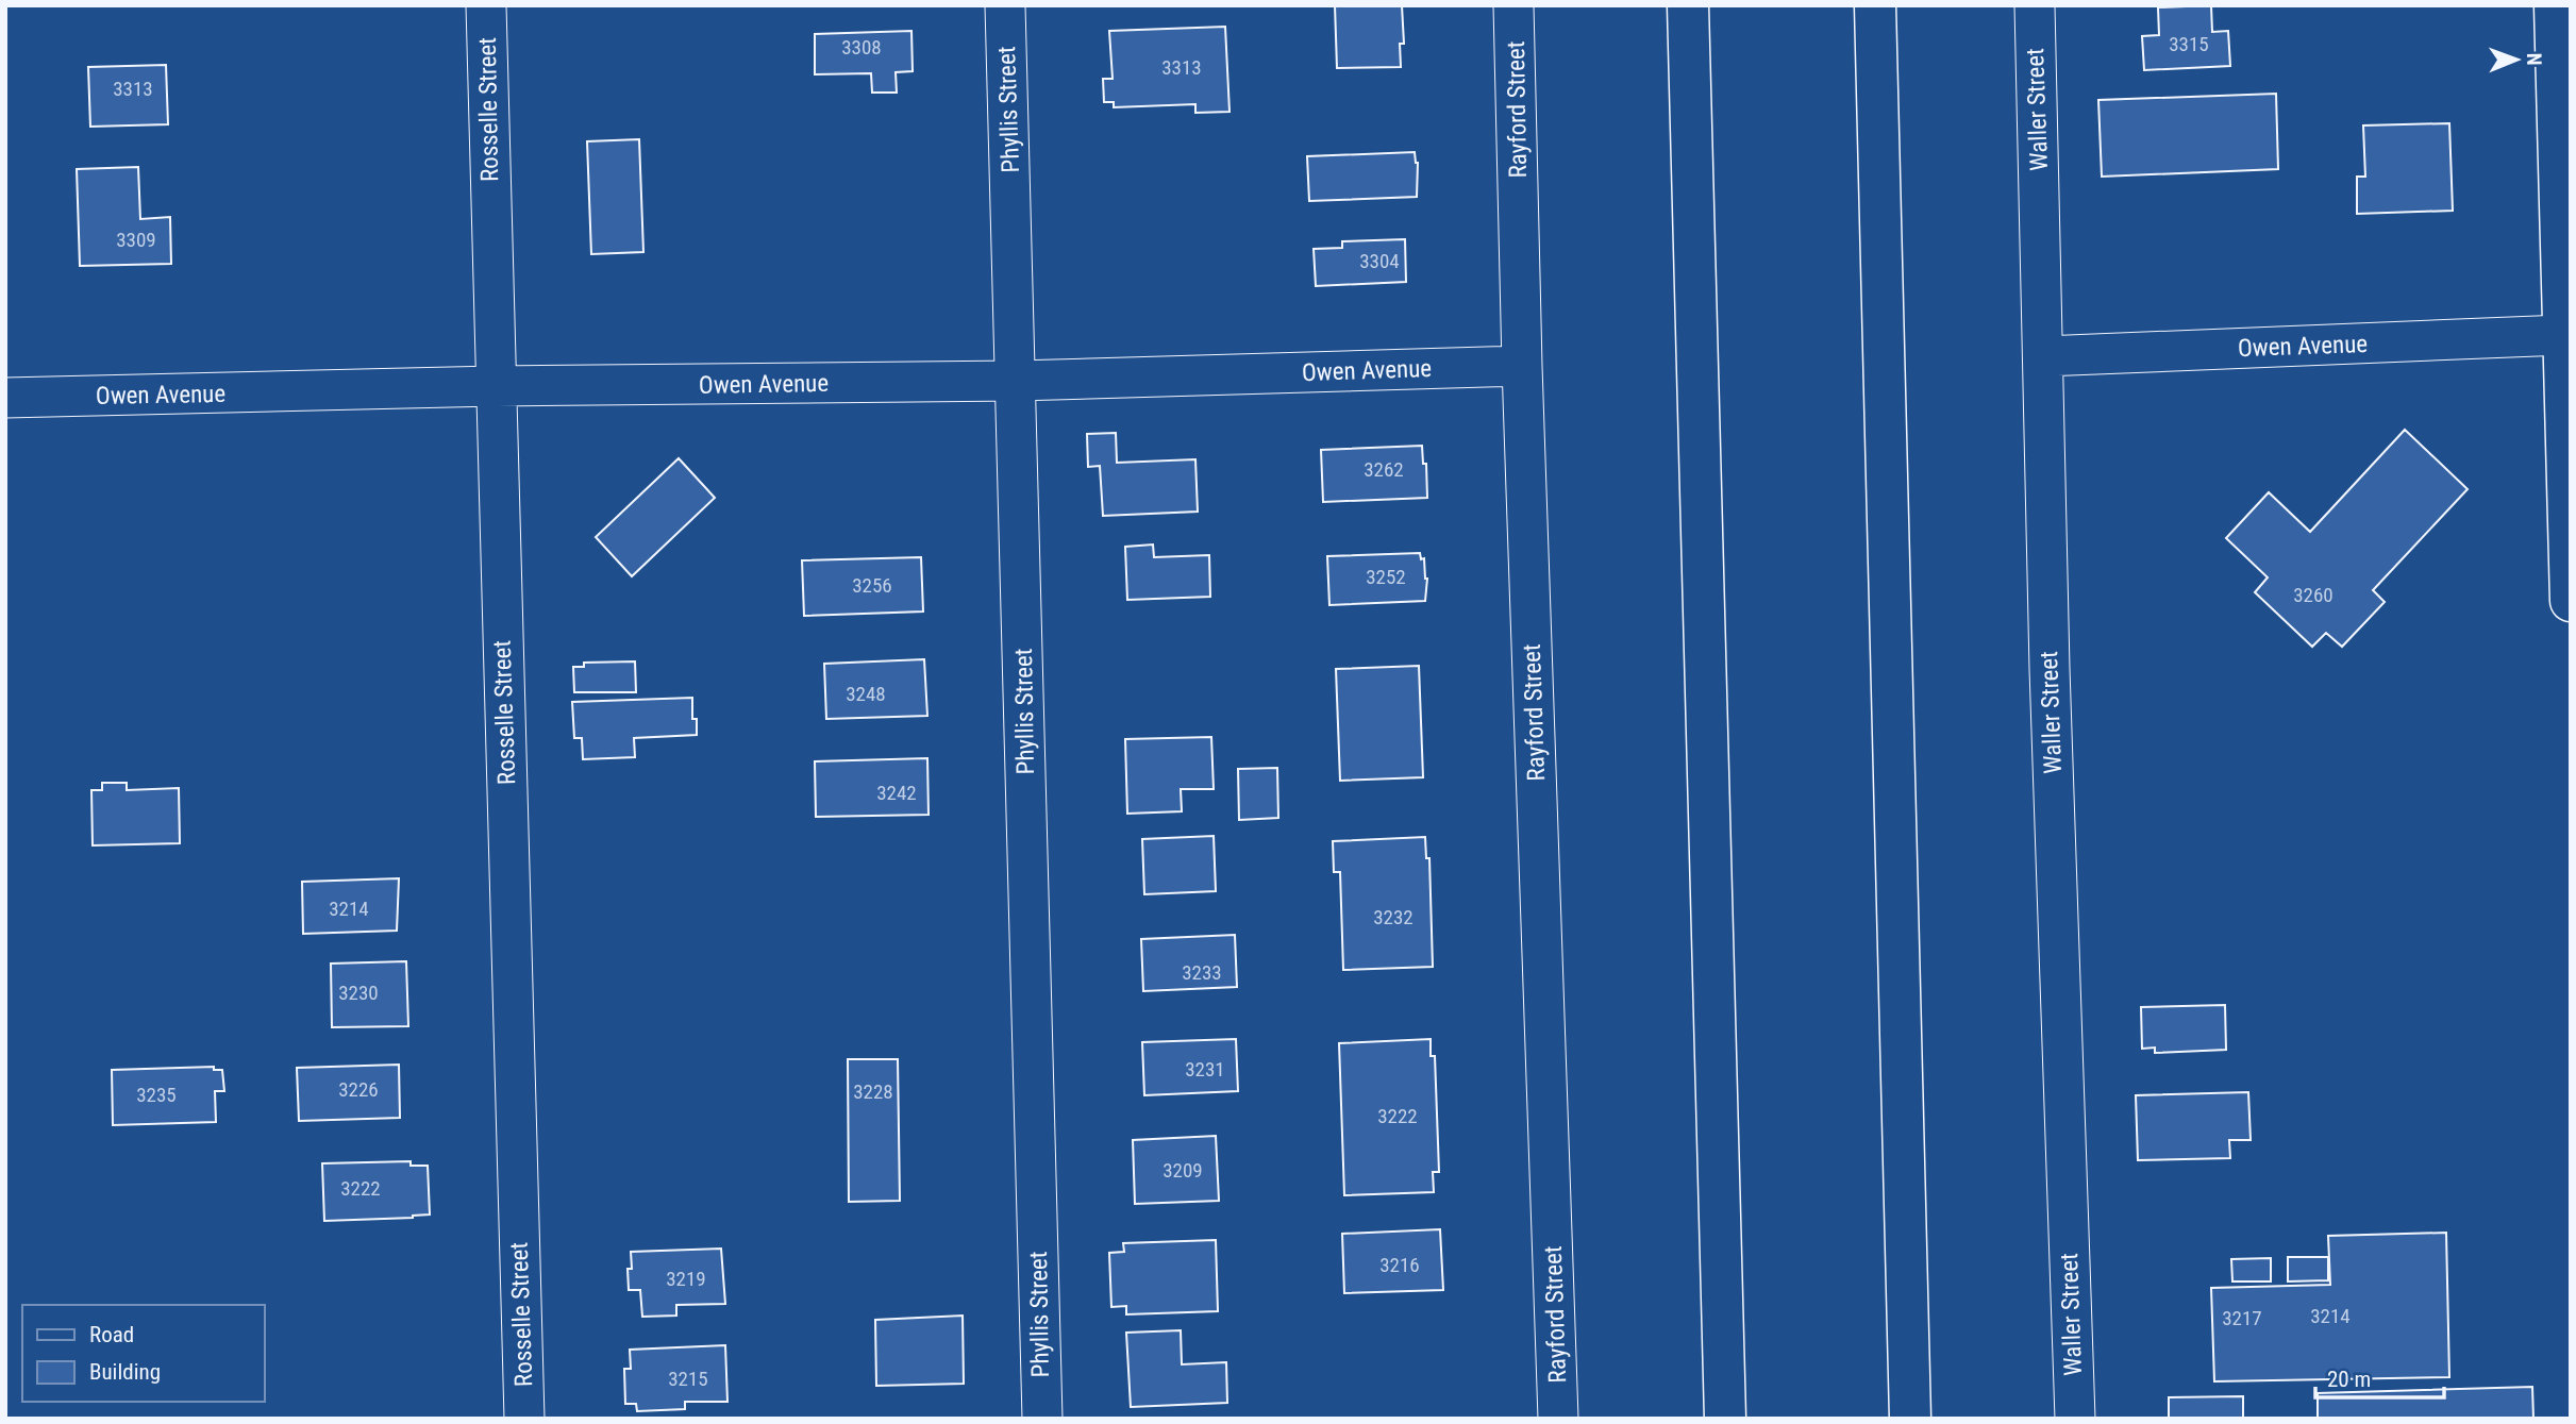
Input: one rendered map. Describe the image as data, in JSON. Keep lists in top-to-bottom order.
{
  "streets": {
    "street": [
      "Rosselle Street",
      "Phyllis Street",
      "Rayford Street",
      "Waller Street",
      "Owen Avenue"
    ]
  },
  "crossings": [
    ["Rosselle Street", "Owen Avenue"],
    ["Phyllis Street", "Owen Avenue"],
    ["Rayford Street", "Owen Avenue"],
    ["Waller Street", "Owen Avenue"]
  ],
  "house_numbers": [
    "3315",
    "3308",
    "3313",
    "3313",
    "3309",
    "3304",
    "3262",
    "3252",
    "3256",
    "3260",
    "3248",
    "3242",
    "3214",
    "3232",
    "3233",
    "3230",
    "3231",
    "3226",
    "3228",
    "3235",
    "3222",
    "3209",
    "3222",
    "3216",
    "3219",
    "3214",
    "3217",
    "3215"
  ],
  "legend": ["Road", "Building"],
  "scale_bar": "20 m",
  "north": "right"
}
